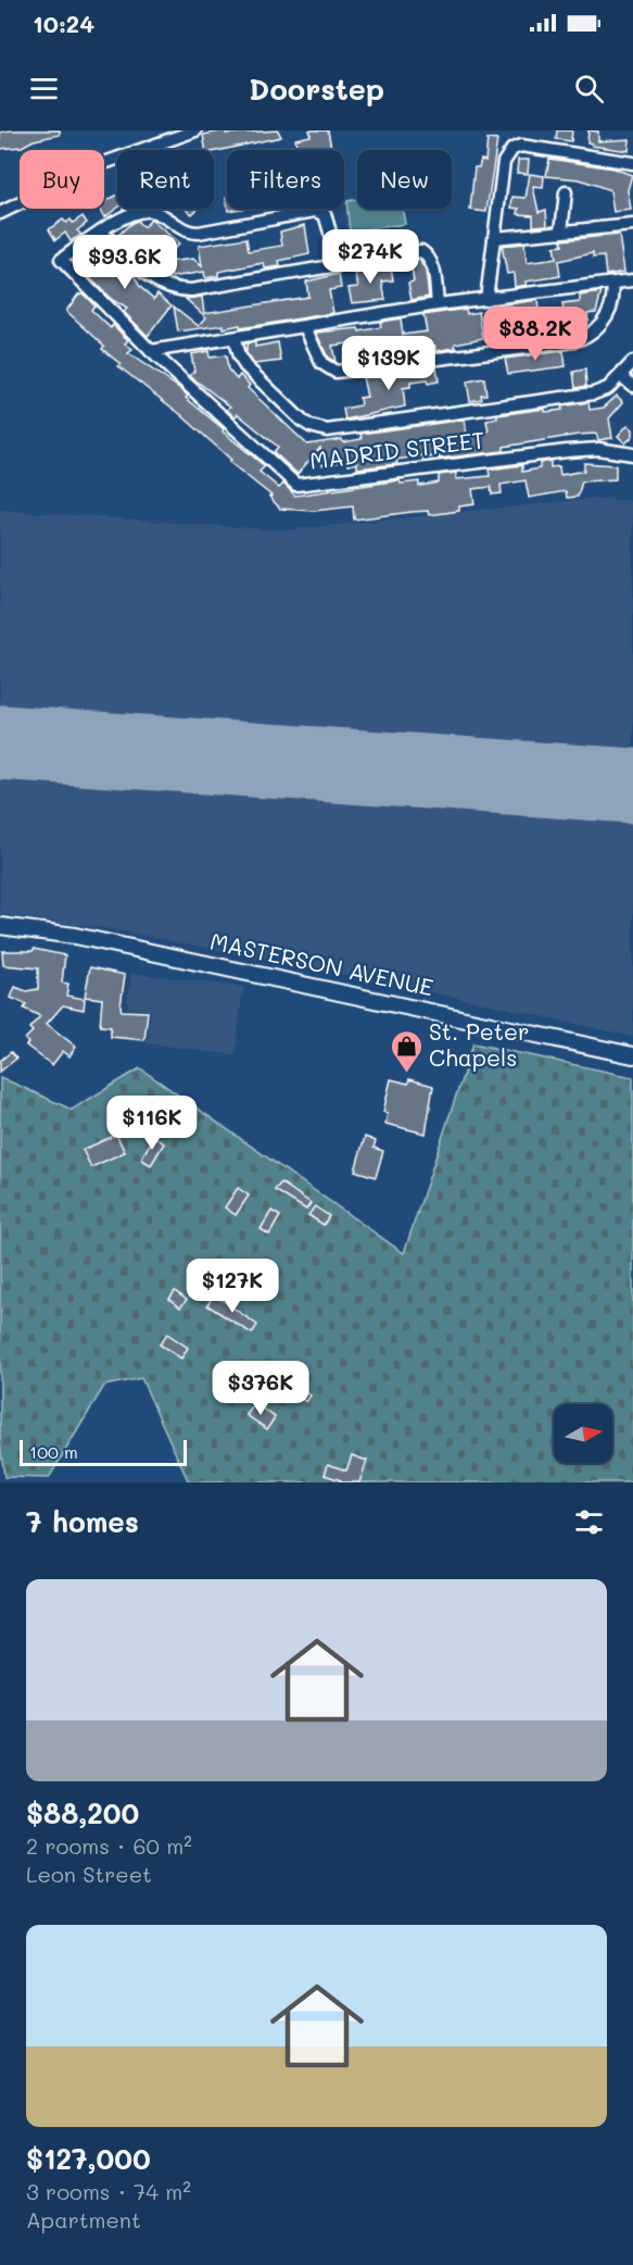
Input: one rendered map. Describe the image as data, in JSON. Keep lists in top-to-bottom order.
{
  "streets": {
    "main road": ["MASTERSON AVENUE"],
    "street": ["MADRID STREET"]
  },
  "places": {
    "shop": ["St. Peter Chapels"]
  },
  "scale_bar": "100 m",
  "north": "right",
  "page": {
    "status": "10:24",
    "header": "Doorstep",
    "chip": [
      "Buy",
      "Rent",
      "Filters",
      "New"
    ],
    "price": [
      "$274K",
      "$93.6K",
      "$88.2K",
      "$139K",
      "$116K",
      "$127K",
      "$376K"
    ],
    "scale": "100 m",
    "heading": "7 homes",
    "list": [
      {
        "name": "$88,200",
        "note": "2 rooms · 60 m² · Leon Street"
      },
      {
        "name": "$127,000",
        "note": "3 rooms · 74 m² · Apartment"
      }
    ]
  }
}
